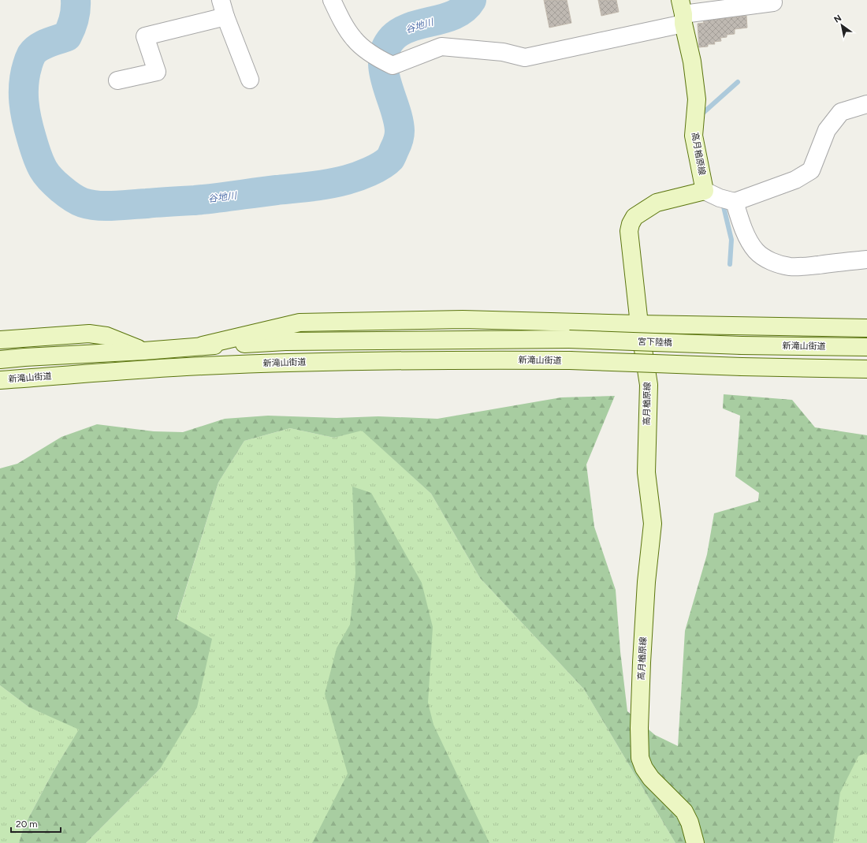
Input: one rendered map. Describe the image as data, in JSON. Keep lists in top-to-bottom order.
{
  "streets": {
    "main road": ["高月楢原線", "宮下陸橋", "新滝山街道"]
  },
  "crossings": [
    ["宮下陸橋", "新滝山街道"]
  ],
  "water": ["谷地川"],
  "scale_bar": "20 m",
  "north": "top left"
}
